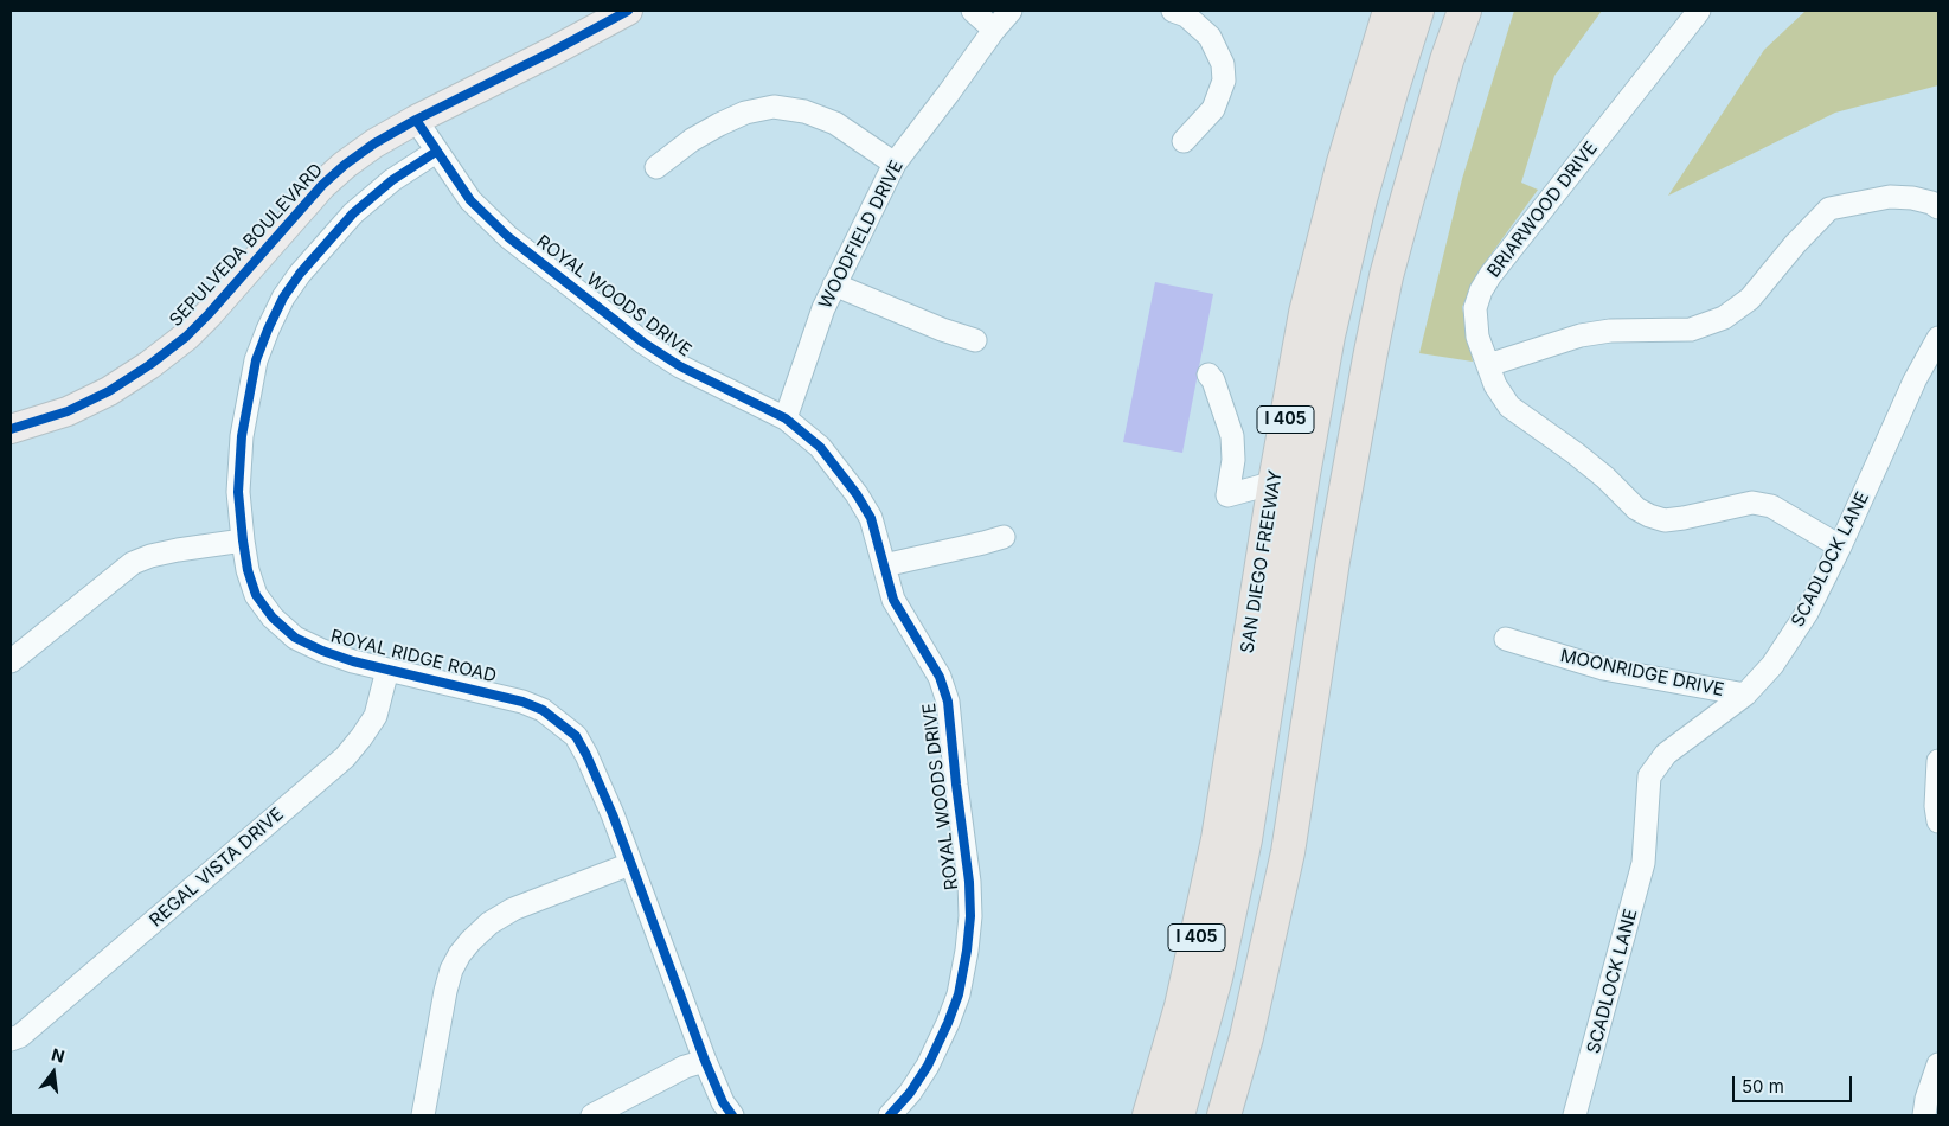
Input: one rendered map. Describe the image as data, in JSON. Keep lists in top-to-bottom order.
{
  "streets": {
    "highway": ["I 405", "SAN DIEGO FREEWAY"],
    "main road": ["SEPULVEDA BOULEVARD"],
    "street": [
      "BRIARWOOD DRIVE",
      "WOODFIELD DRIVE",
      "ROYAL WOODS DRIVE",
      "SCADLOCK LANE",
      "ROYAL RIDGE ROAD",
      "MOONRIDGE DRIVE",
      "REGAL VISTA DRIVE"
    ]
  },
  "crossings": [
    ["BRIARWOOD DRIVE", "SCADLOCK LANE"],
    ["WOODFIELD DRIVE", "ROYAL WOODS DRIVE"],
    ["SEPULVEDA BOULEVARD", "ROYAL WOODS DRIVE"],
    ["ROYAL WOODS DRIVE", "ROYAL RIDGE ROAD"],
    ["SCADLOCK LANE", "MOONRIDGE DRIVE"],
    ["ROYAL RIDGE ROAD", "REGAL VISTA DRIVE"]
  ],
  "scale_bar": "50 m",
  "north": "top"
}
